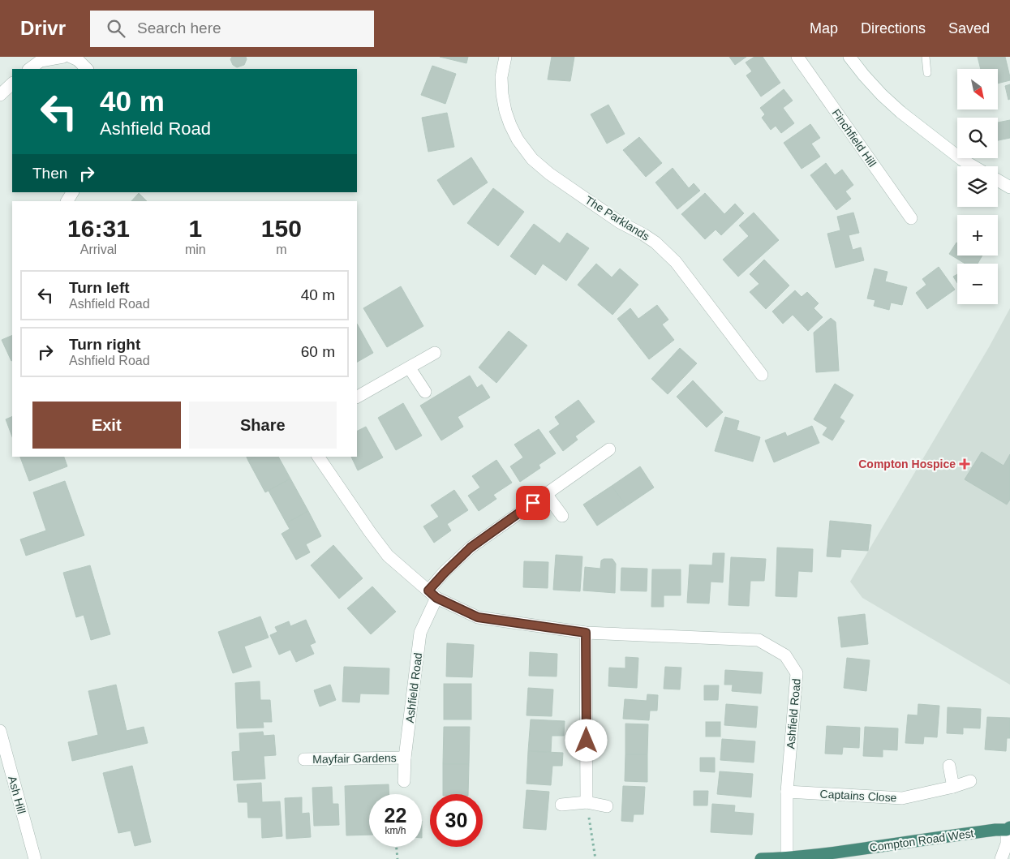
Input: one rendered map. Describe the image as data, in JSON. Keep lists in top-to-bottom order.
{
  "streets": {
    "highway": ["Compton Road West"],
    "street": [
      "Finchfield Hill",
      "The Parklands",
      "Ashfield Road",
      "Mayfair Gardens",
      "Ash Hill",
      "Captains Close"
    ]
  },
  "crossings": [
    ["Ashfield Road", "Mayfair Gardens"],
    ["Ashfield Road", "Captains Close"],
    ["Ashfield Road", "Compton Road West"]
  ],
  "places": {
    "health": ["Compton Hospice"]
  },
  "north": "bottom right",
  "page": {
    "header": "Drivr",
    "search": "Search here",
    "nav": ["Map", "Directions", "Saved"],
    "map_buttons": ["+", "−"],
    "turn": ["40 m", "Ashfield Road"],
    "then": "Then",
    "eta": [
      "16:31",
      "Arrival",
      "1",
      "min",
      "150",
      "m"
    ],
    "list": [
      {
        "name": "Turn left",
        "note": "Ashfield Road",
        "value": "40 m"
      },
      {
        "name": "Turn right",
        "note": "Ashfield Road",
        "value": "60 m"
      }
    ],
    "buttons": ["Exit", "Share"],
    "speed": "22 km/h",
    "limit": "30"
  }
}
